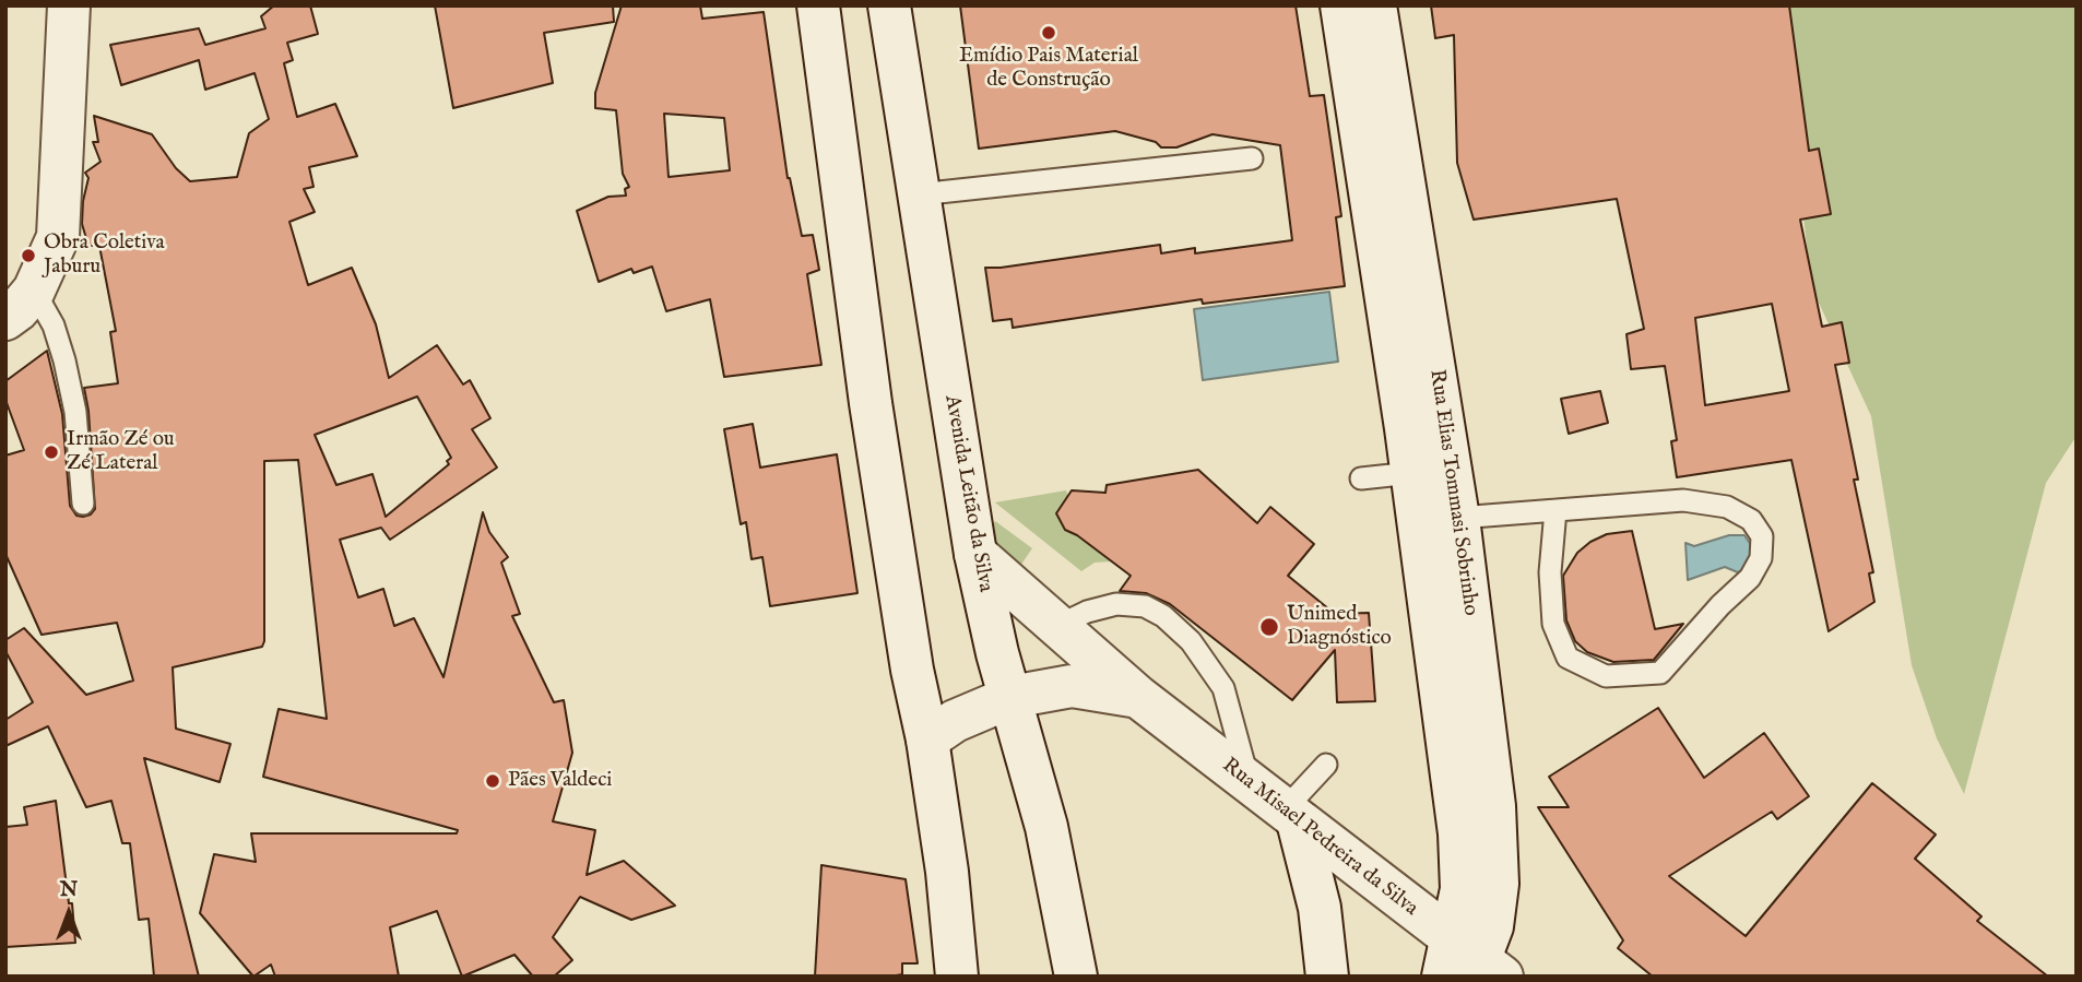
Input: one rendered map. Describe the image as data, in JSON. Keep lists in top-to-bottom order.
{
  "streets": {
    "street": ["Rua Elias Tommasi Sobrinho", "Avenida Leitão da Silva", "Rua Misael Pedreira da Silva"]
  },
  "crossings": [
    ["Rua Elias Tommasi Sobrinho", "Rua Misael Pedreira da Silva"],
    ["Avenida Leitão da Silva", "Rua Misael Pedreira da Silva"]
  ],
  "places": [
    "Emídio Pais Material de Construção",
    "Obra Coletiva Jaburu",
    "Irmão Zé ou Zé Lateral",
    "Unimed Diagnóstico",
    "Pães Valdeci"
  ],
  "north": "top"
}
